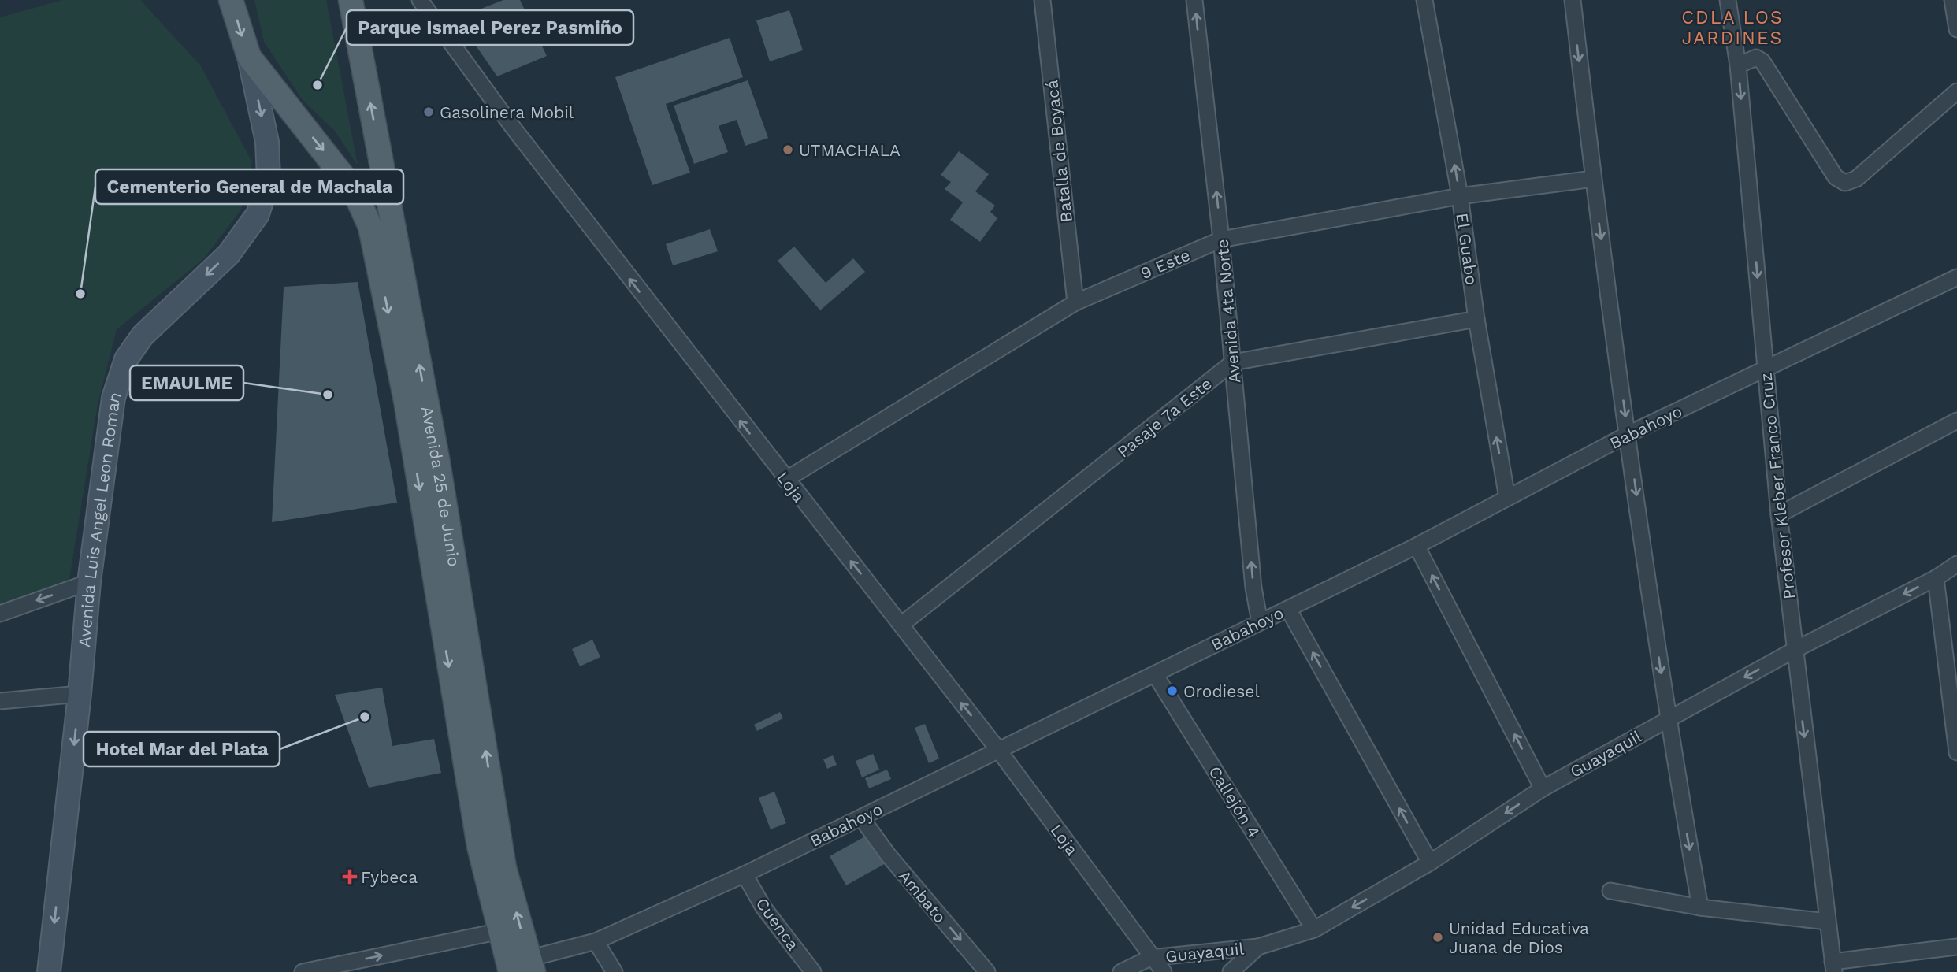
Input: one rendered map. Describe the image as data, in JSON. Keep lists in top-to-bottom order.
{
  "streets": {
    "main road": ["Avenida 25 de Junio", "Avenida Luis Angel Leon Roman"],
    "street": [
      "Batalla de Boyacá",
      "El Guabo",
      "9 Este",
      "Avenida 4ta Norte",
      "Pasaje 7a Este",
      "Babahoyo",
      "Profesor Kleber Franco Cruz",
      "Loja",
      "Guayaquil",
      "Callejón 4",
      "Ambato",
      "Cuenca"
    ]
  },
  "crossings": [
    ["Batalla de Boyacá", "9 Este"],
    ["El Guabo", "9 Este"],
    ["El Guabo", "Pasaje 7a Este"],
    ["El Guabo", "Babahoyo"],
    ["9 Este", "Avenida 4ta Norte"],
    ["9 Este", "Loja"],
    ["Avenida 4ta Norte", "Pasaje 7a Este"],
    ["Avenida 4ta Norte", "Babahoyo"],
    ["Pasaje 7a Este", "Loja"],
    ["Babahoyo", "Profesor Kleber Franco Cruz"],
    ["Babahoyo", "Avenida 25 de Junio"],
    ["Babahoyo", "Loja"],
    ["Babahoyo", "Callejón 4"],
    ["Babahoyo", "Ambato"],
    ["Babahoyo", "Cuenca"],
    ["Profesor Kleber Franco Cruz", "Guayaquil"],
    ["Avenida 25 de Junio", "Avenida Luis Angel Leon Roman"],
    ["Loja", "Guayaquil"],
    ["Guayaquil", "Callejón 4"]
  ],
  "one_way": [
    "Avenida 4ta Norte",
    "Loja",
    "Avenida Luis Angel Leon Roman",
    "Guayaquil",
    "Ambato"
  ],
  "districts": ["CDLA LOS JARDINES"],
  "places": {
    "other": [
      "Parque Ismael Perez Pasmiño",
      "Gasolinera Mobil",
      "UTMACHALA",
      "Cementerio General de Machala",
      "EMAULME",
      "Orodiesel",
      "Hotel Mar del Plata",
      "Unidad Educativa Juana de Dios"
    ],
    "health": ["Fybeca"]
  }
}
